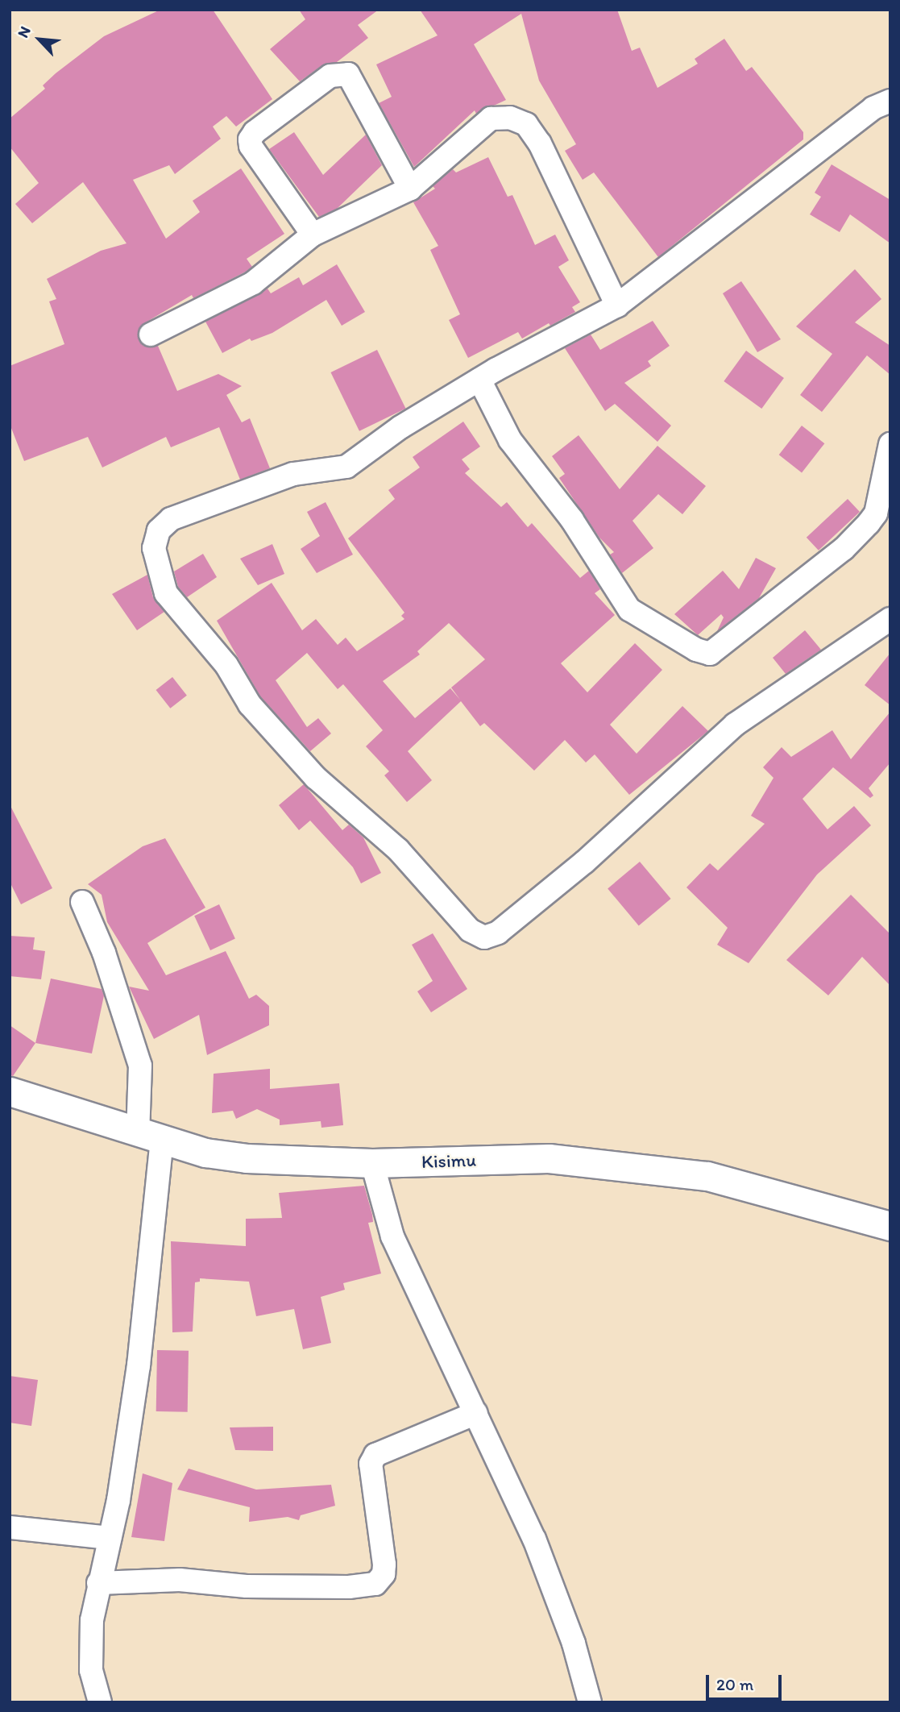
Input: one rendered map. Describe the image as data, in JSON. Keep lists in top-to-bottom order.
{
  "streets": {
    "street": ["Kisimu"]
  },
  "scale_bar": "20 m",
  "north": "top left"
}
